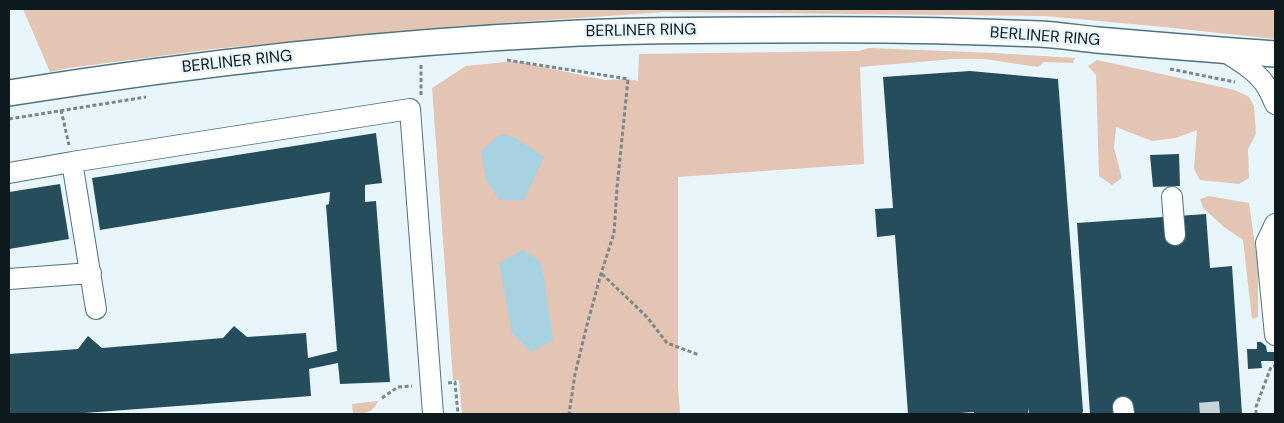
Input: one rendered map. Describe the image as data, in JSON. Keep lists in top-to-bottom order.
{
  "streets": {
    "main road": ["BERLINER RING"]
  }
}
